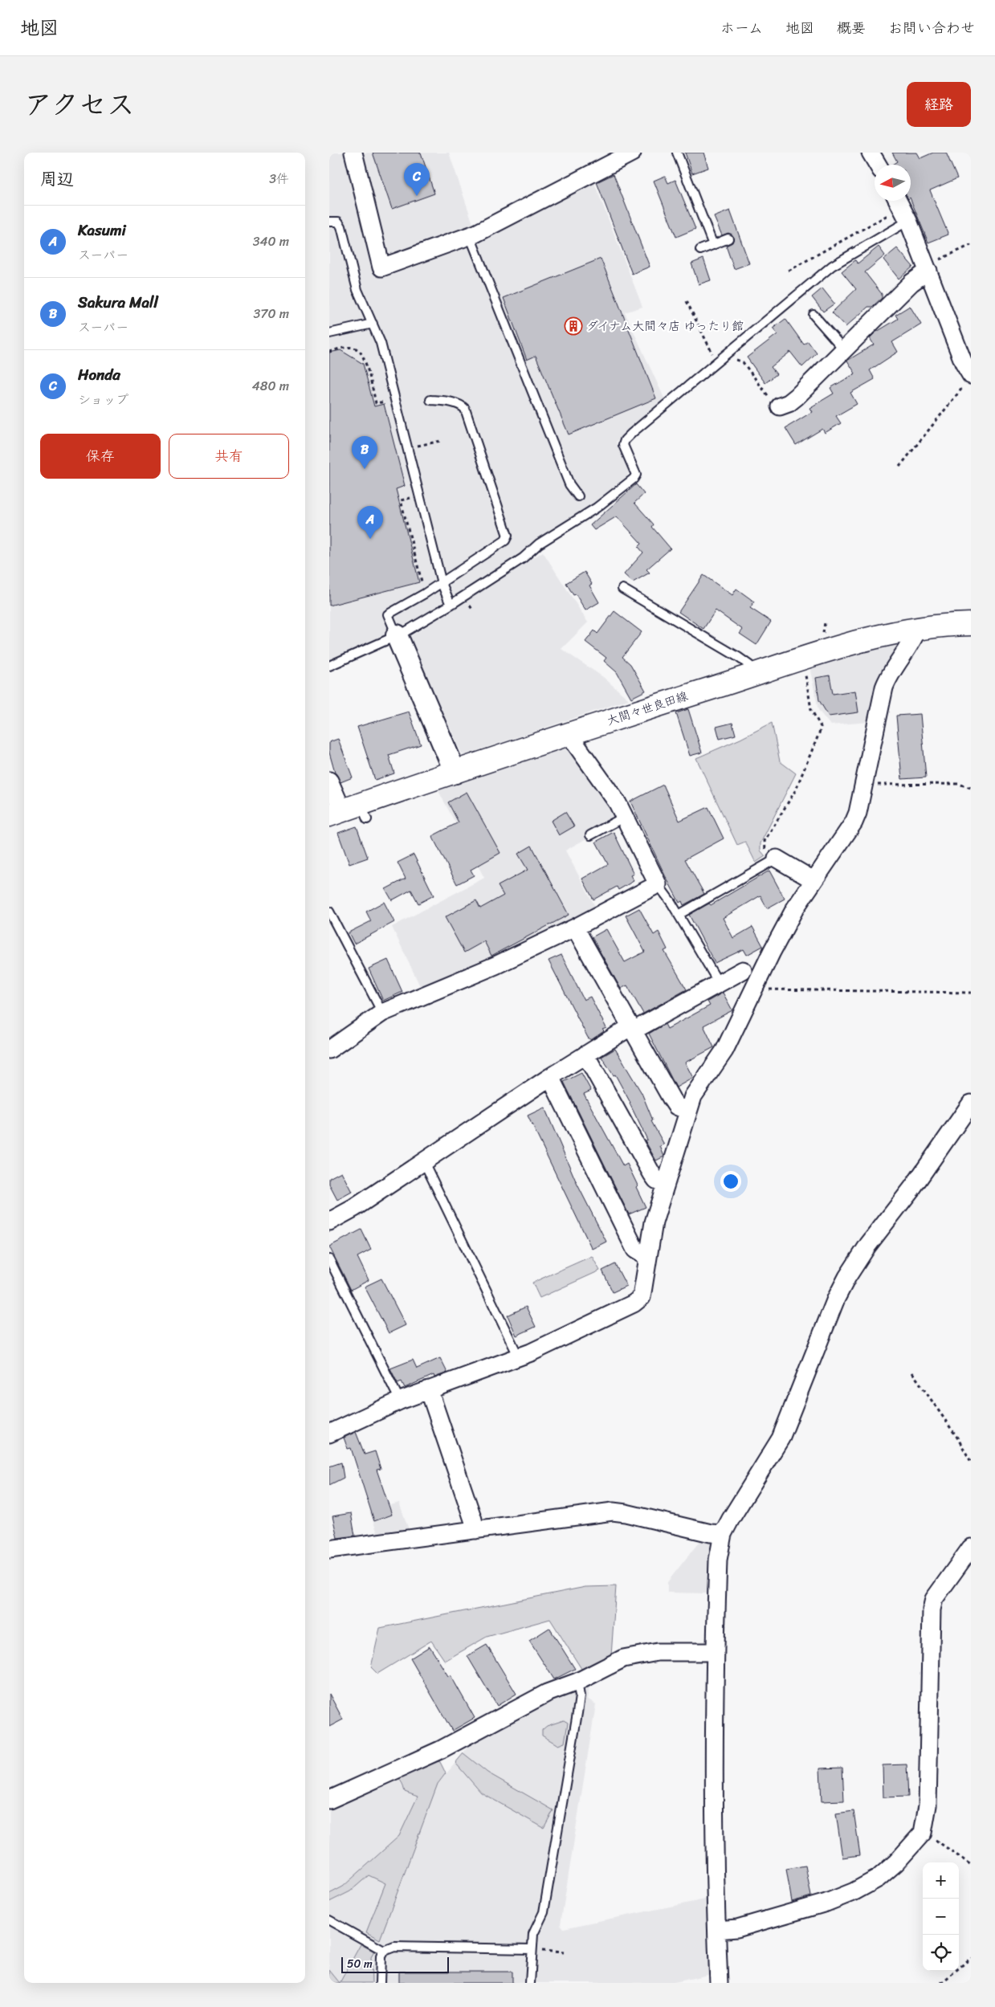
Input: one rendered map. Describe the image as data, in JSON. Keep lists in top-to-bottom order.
{
  "streets": {
    "main road": ["大間々世良田線"]
  },
  "places": {
    "building": ["ダイナム大間々店 ゆったり館"]
  },
  "scale_bar": "50 m",
  "north": "left",
  "page": {
    "header": "地図",
    "nav": [
      "ホーム",
      "地図",
      "概要",
      "お問い合わせ"
    ],
    "title": "アクセス",
    "buttons": [
      "経路",
      ["保存", "共有"]
    ],
    "heading": ["周辺", "3件"],
    "pins": ["C", "B", "A"],
    "list": [
      {
        "mark": "A",
        "name": "Kasumi",
        "note": "スーパー",
        "value": "340 m"
      },
      {
        "mark": "B",
        "name": "Sakura Mall",
        "note": "スーパー",
        "value": "370 m"
      },
      {
        "mark": "C",
        "name": "Honda",
        "note": "ショップ",
        "value": "480 m"
      }
    ],
    "map_buttons": ["+", "−"],
    "scale": "50 m"
  }
}
